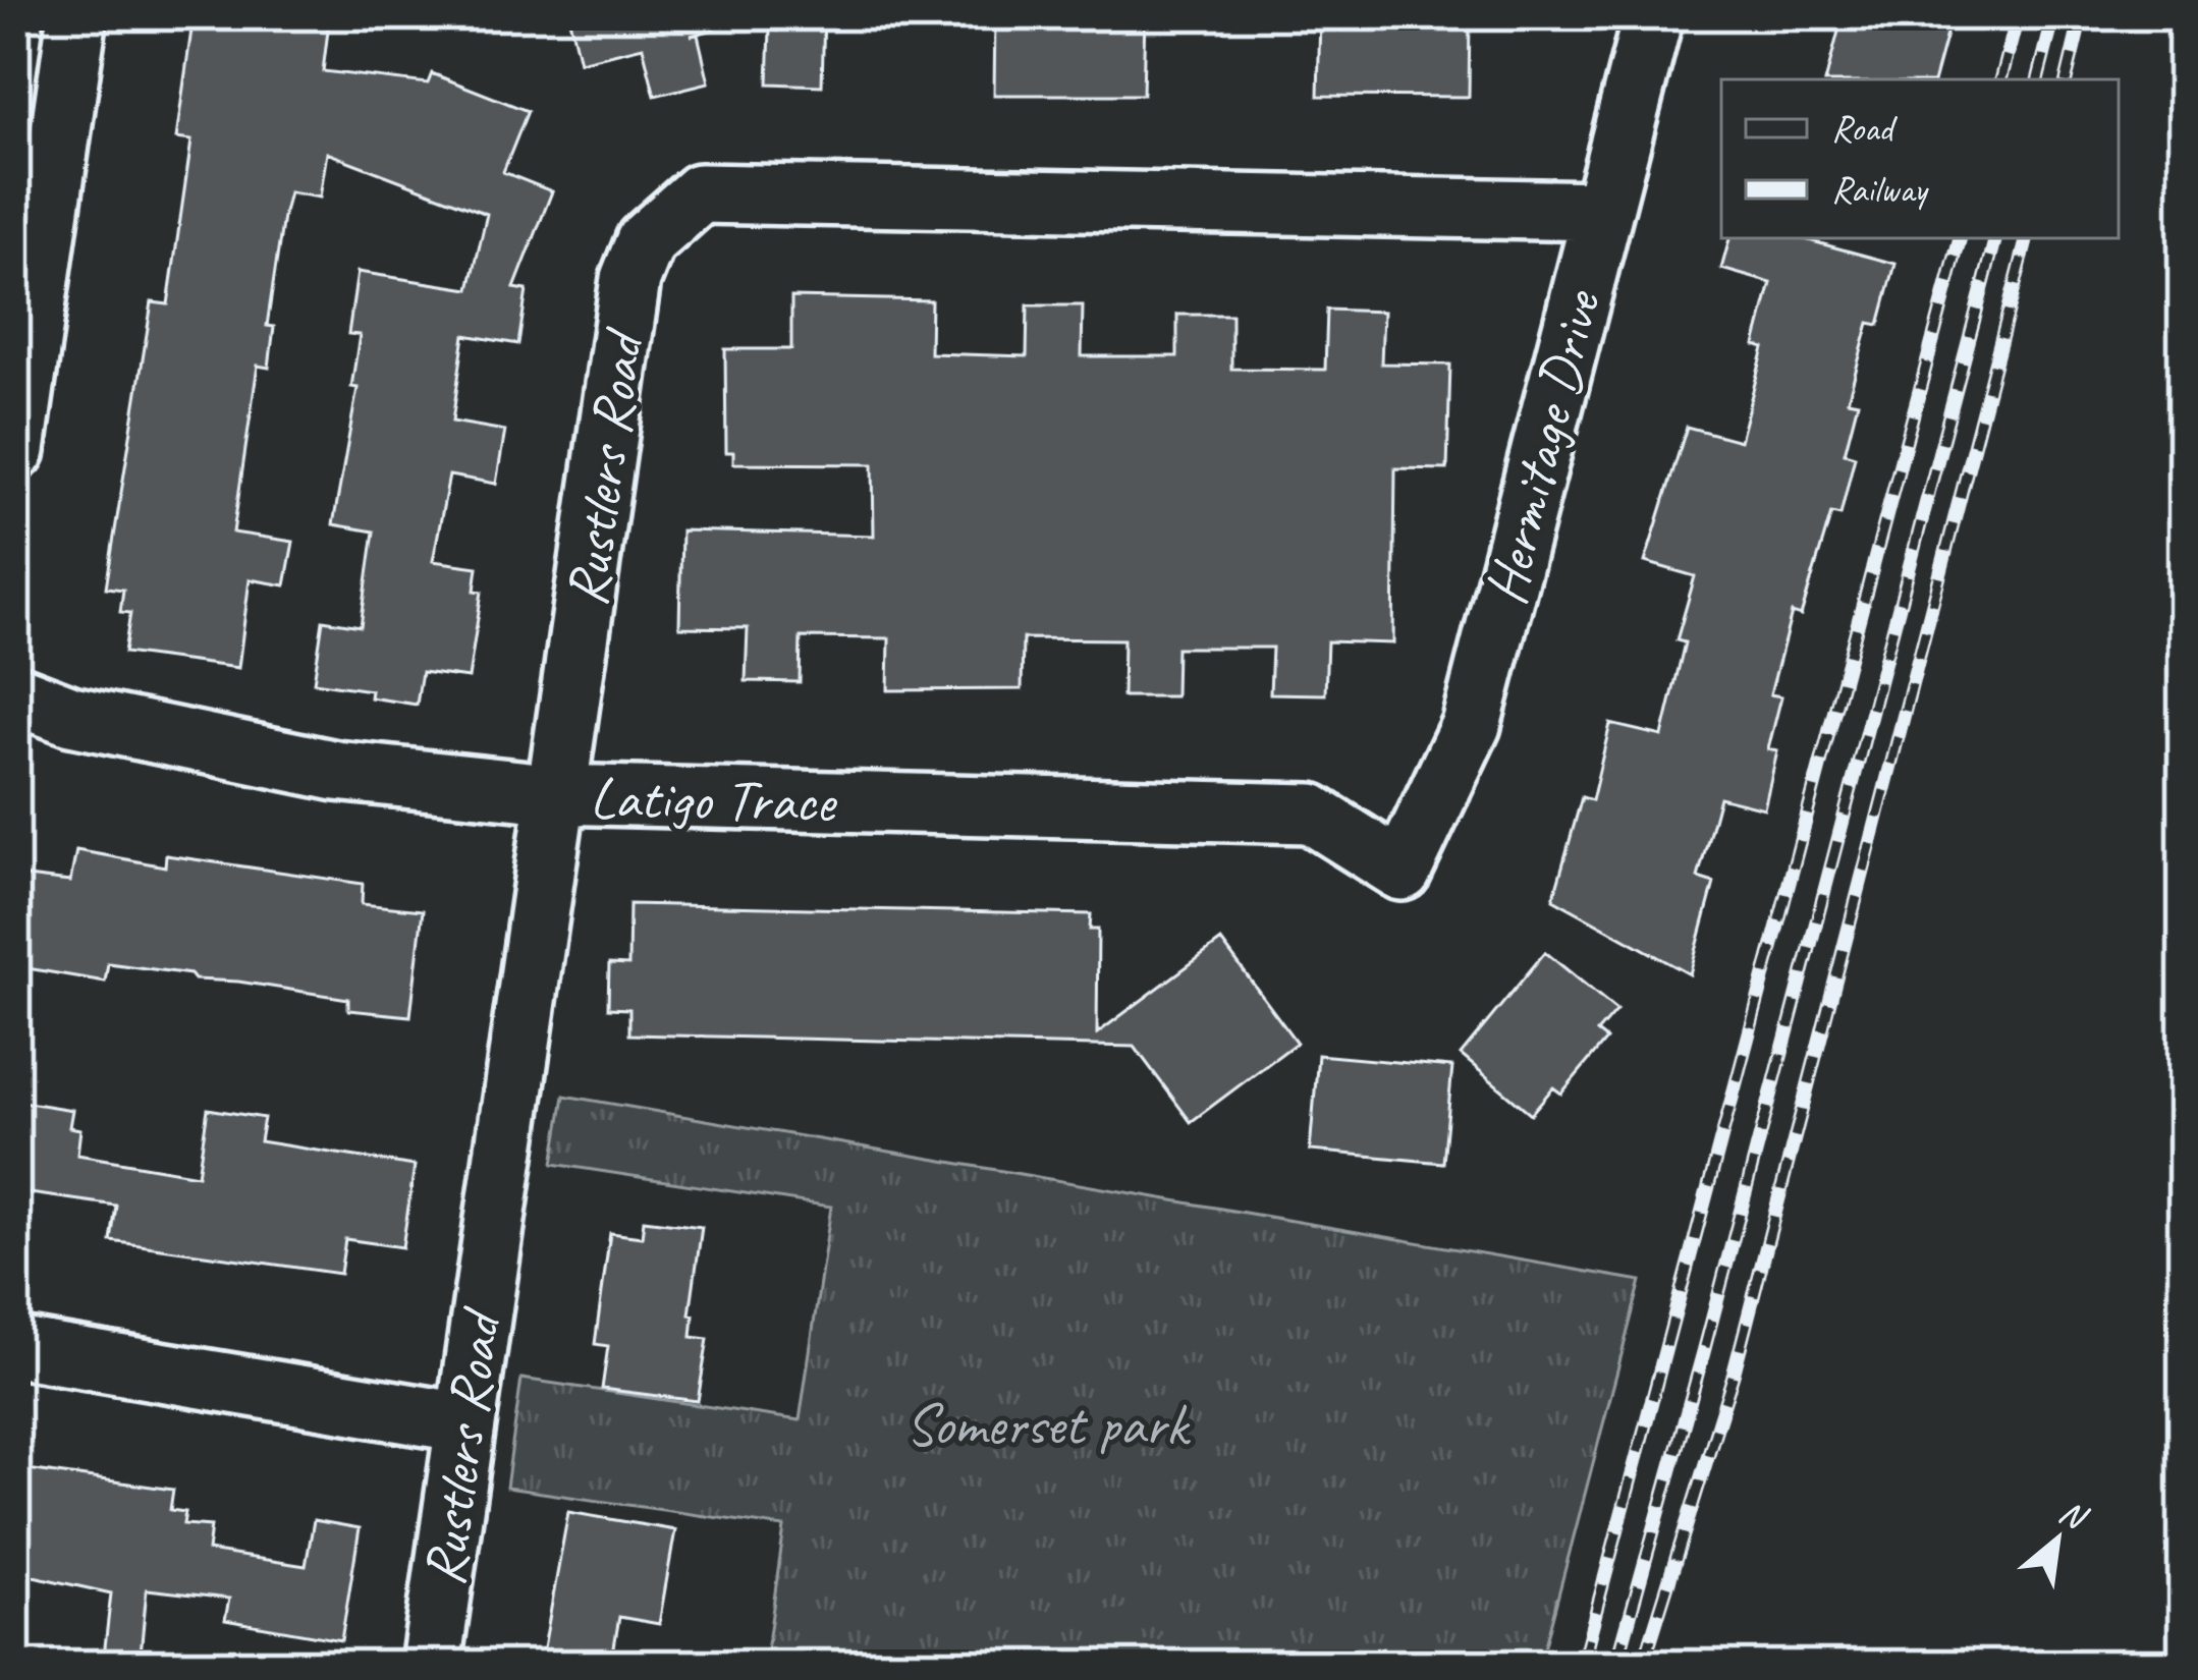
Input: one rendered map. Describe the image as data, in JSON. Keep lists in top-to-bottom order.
{
  "streets": {
    "street": ["Hermitage Drive", "Rustlers Road", "Latigo Trace"]
  },
  "crossings": [
    ["Hermitage Drive", "Rustlers Road"],
    ["Hermitage Drive", "Latigo Trace"],
    ["Rustlers Road", "Latigo Trace"]
  ],
  "parks": ["Somerset park"],
  "legend": ["Road", "Railway"],
  "north": "top right"
}
